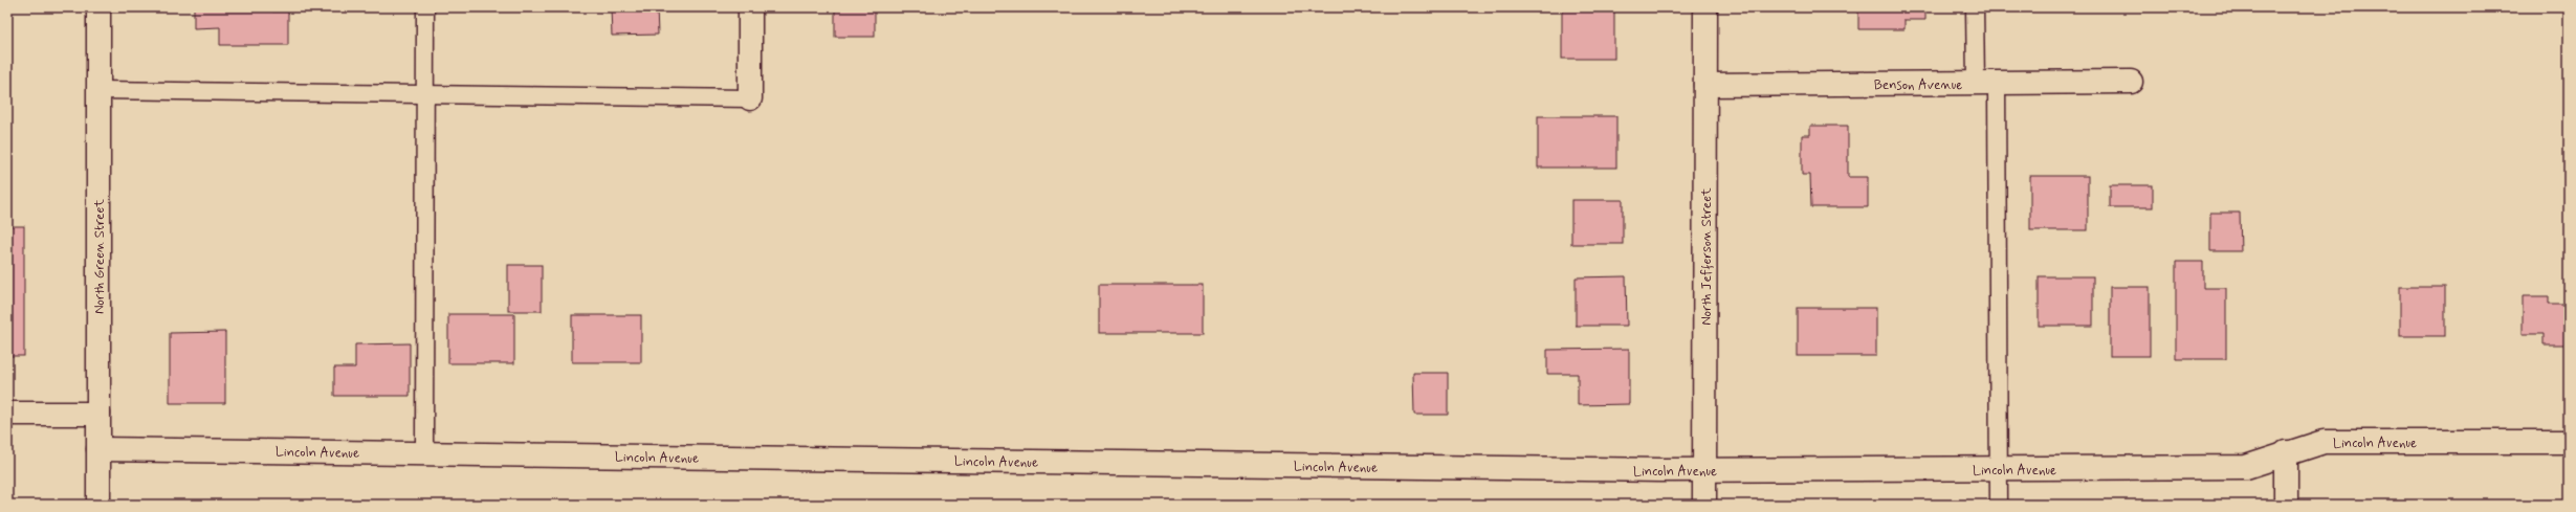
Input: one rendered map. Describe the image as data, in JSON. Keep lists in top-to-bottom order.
{
  "streets": {
    "street": [
      "Benson Avenue",
      "North Green Street",
      "North Jefferson Street",
      "Lincoln Avenue"
    ]
  },
  "crossings": [
    ["Benson Avenue", "North Jefferson Street"],
    ["North Green Street", "Lincoln Avenue"],
    ["North Jefferson Street", "Lincoln Avenue"]
  ]
}
